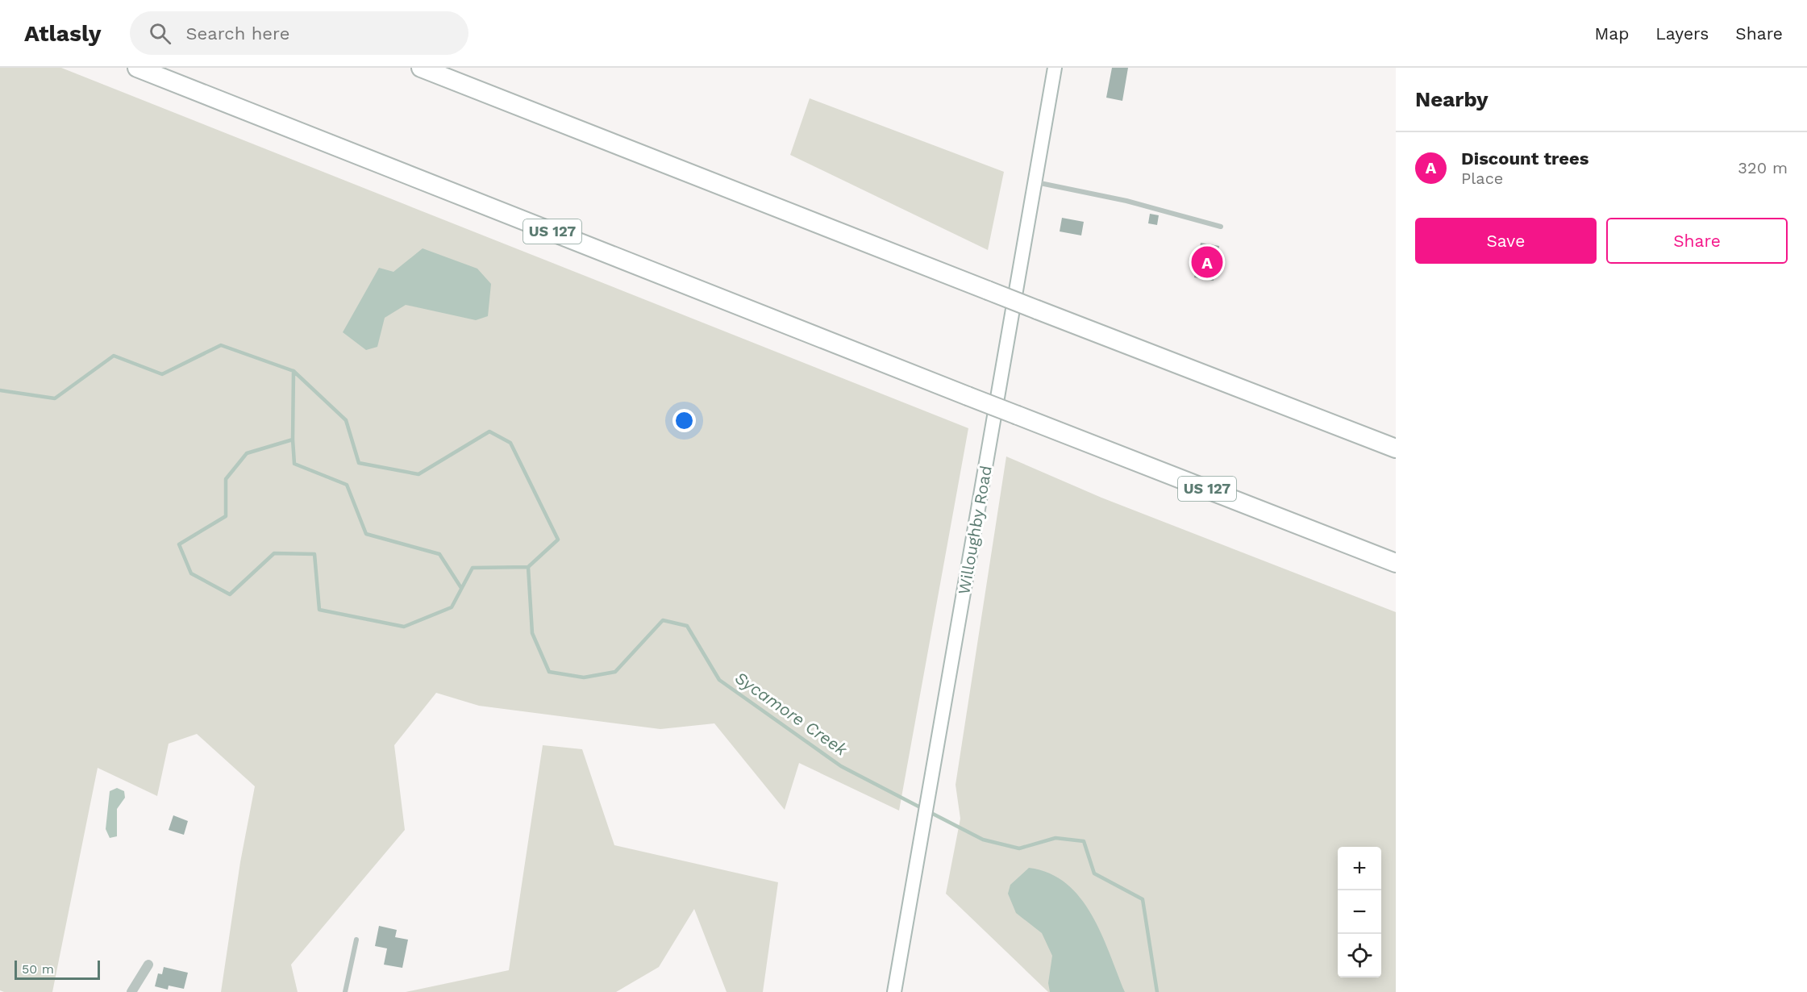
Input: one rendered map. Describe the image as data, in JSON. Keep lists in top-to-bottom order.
{
  "streets": {
    "highway": ["US 127"],
    "street": ["Willoughby Road"]
  },
  "water": ["Sycamore Creek"],
  "scale_bar": "50 m",
  "page": {
    "header": "Atlasly",
    "search": "Search here",
    "nav": ["Map", "Layers", "Share"],
    "heading": "Nearby",
    "list": [
      {
        "mark": "A",
        "name": "Discount trees",
        "note": "Place",
        "value": "320 m"
      }
    ],
    "buttons": ["Save", "Share"],
    "pins": "A",
    "map_buttons": ["+", "−"],
    "scale": "50 m"
  }
}
